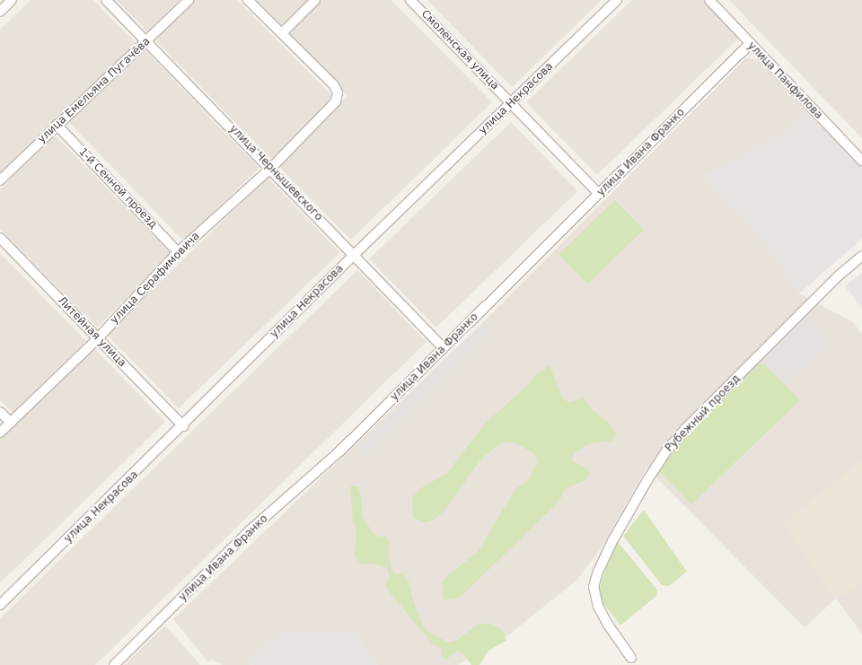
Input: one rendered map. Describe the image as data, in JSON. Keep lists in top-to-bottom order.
{
  "streets": {
    "street": [
      "Смоленская улица",
      "улица Панфилова",
      "улица Емельяна Пугачёва",
      "улица Некрасова",
      "улица Ивана Франко",
      "улица Чернышевского",
      "1-й Сенной проезд",
      "улица Серафимовича",
      "Литейная улица",
      "Рубежный проезд"
    ]
  },
  "crossings": [
    ["Смоленская улица", "улица Некрасова"],
    ["Смоленская улица", "улица Ивана Франко"],
    ["улица Панфилова", "улица Ивана Франко"],
    ["улица Емельяна Пугачёва", "улица Чернышевского"],
    ["улица Емельяна Пугачёва", "1-й Сенной проезд"],
    ["улица Некрасова", "улица Чернышевского"],
    ["улица Некрасова", "Литейная улица"],
    ["улица Ивана Франко", "улица Чернышевского"],
    ["улица Чернышевского", "улица Серафимовича"],
    ["1-й Сенной проезд", "улица Серафимовича"],
    ["улица Серафимовича", "Литейная улица"]
  ]
}
